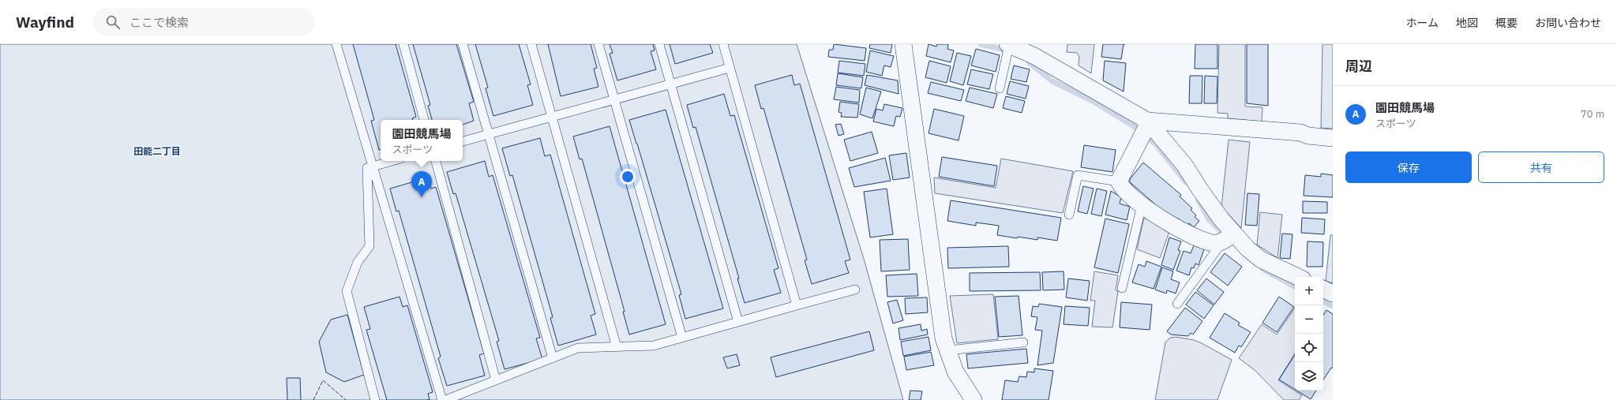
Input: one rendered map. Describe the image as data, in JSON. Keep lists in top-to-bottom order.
{
  "districts": ["田能二丁目"],
  "page": {
    "header": "Wayfind",
    "search": "ここで検索",
    "nav": [
      "ホーム",
      "地図",
      "概要",
      "お問い合わせ"
    ],
    "heading": "周辺",
    "list": [
      {
        "mark": "A",
        "name": "園田競馬場",
        "note": "スポーツ",
        "value": "70 m"
      }
    ],
    "popup": ["園田競馬場", "スポーツ"],
    "buttons": ["保存", "共有"],
    "pins": "A",
    "map_buttons": ["+", "−"]
  }
}
